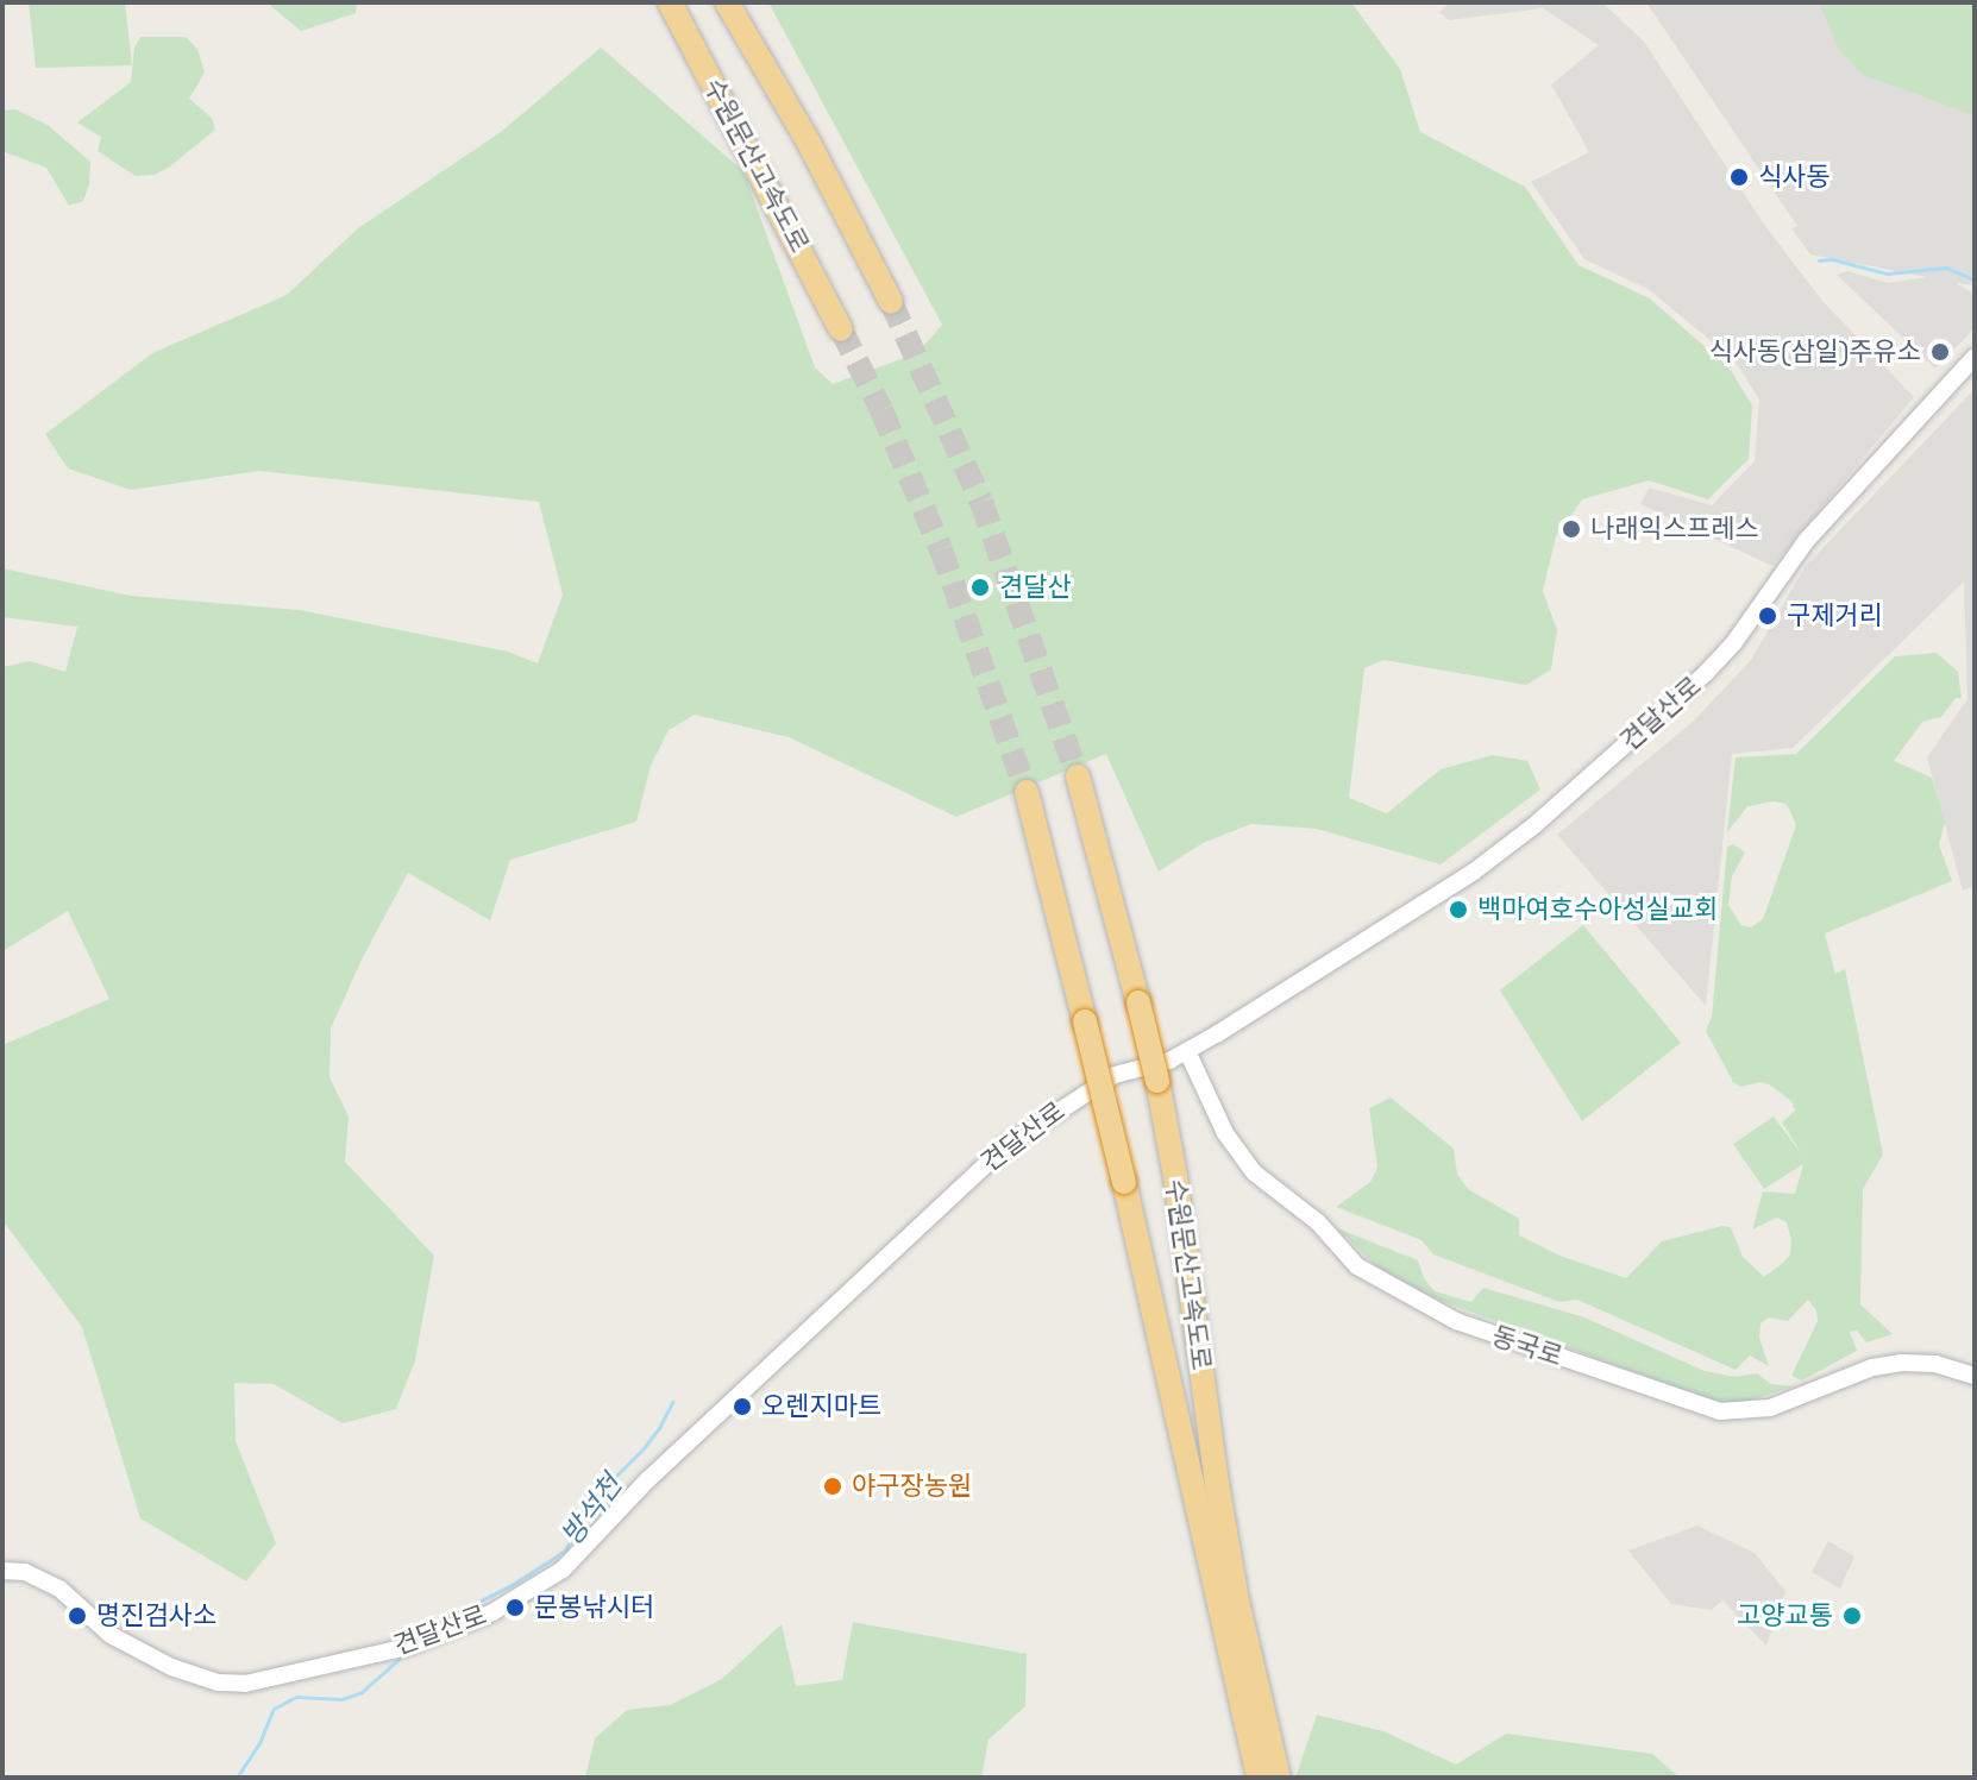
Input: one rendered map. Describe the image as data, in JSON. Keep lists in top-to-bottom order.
{
  "streets": {
    "highway": ["수원문산고속도로"],
    "street": ["견달산로", "동국로"]
  },
  "crossings": [
    ["견달산로", "동국로"]
  ],
  "water": ["방석천"],
  "places": [
    "식사동",
    "식사동(삼일)주유소",
    "나래익스프레스",
    "견달산",
    "구제거리",
    "백마여호수아성실교회",
    "오렌지마트",
    "야구장농원",
    "문봉낚시터",
    "명진검사소",
    "고양교통"
  ]
}
